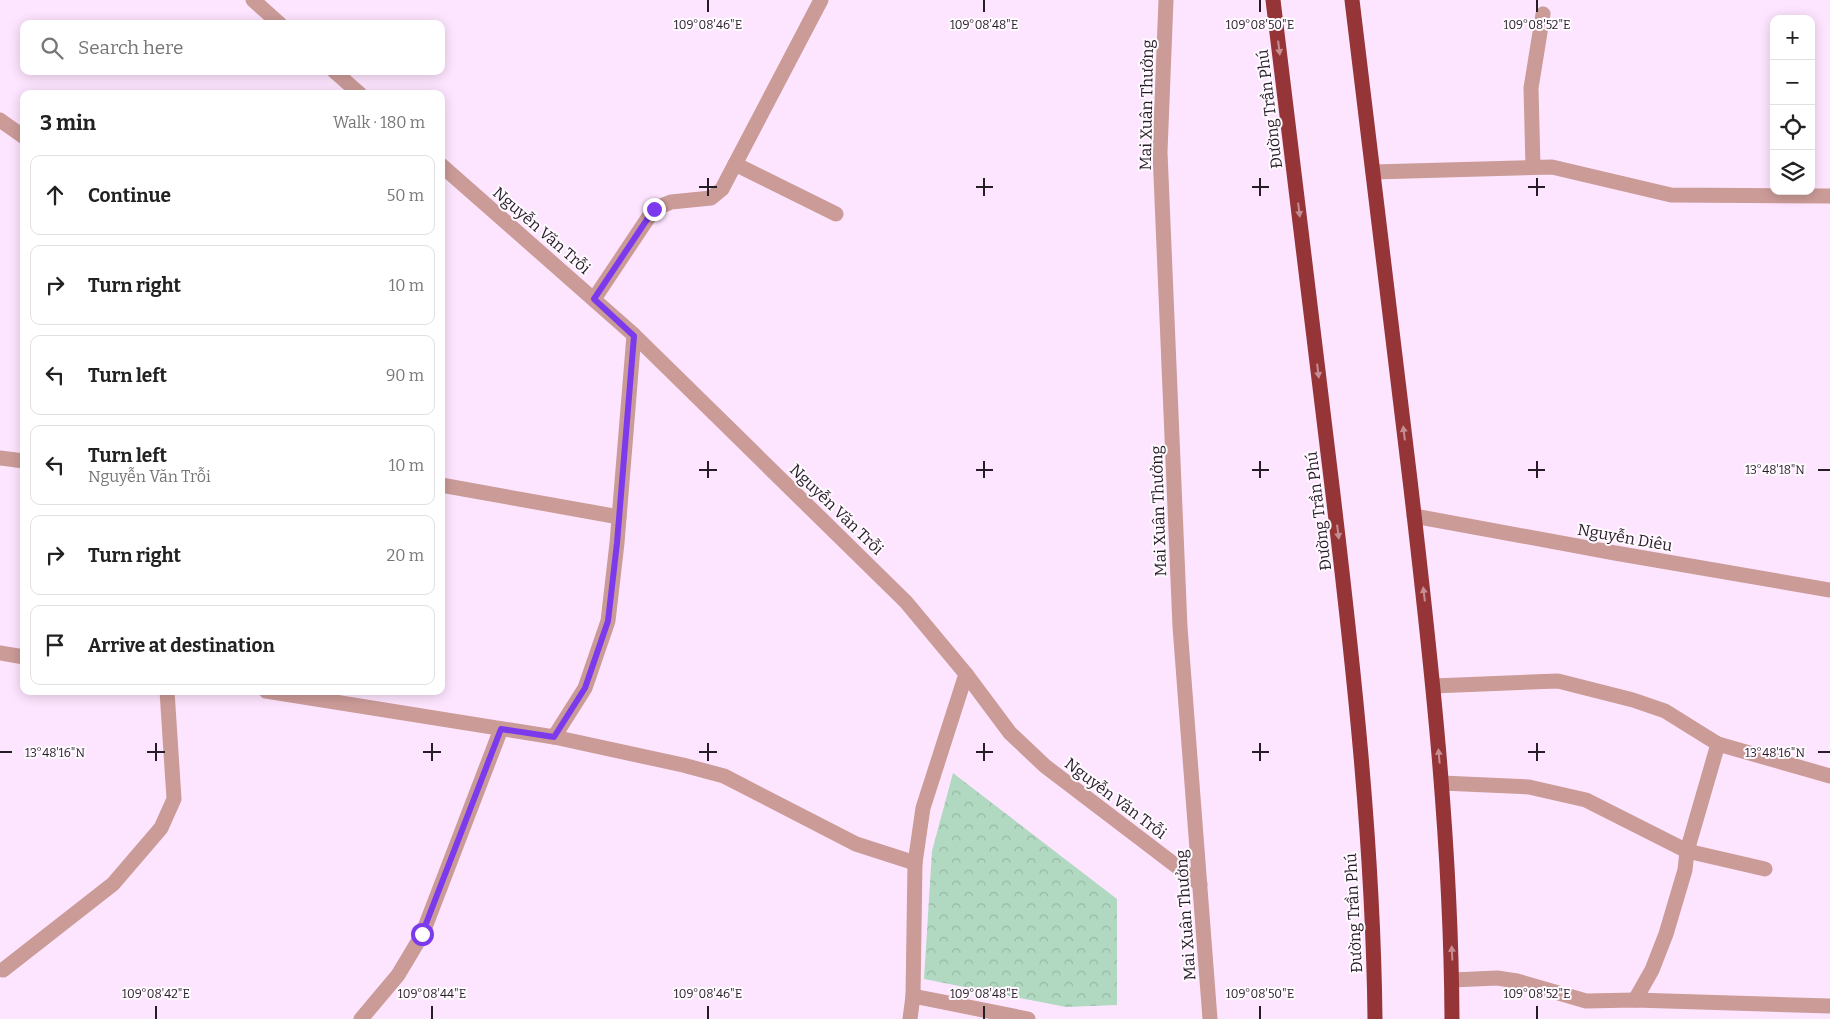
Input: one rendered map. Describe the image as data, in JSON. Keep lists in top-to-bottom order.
{
  "streets": {
    "highway": ["Đường Trần Phú"],
    "street": ["Mai Xuân Thưởng", "Nguyễn Văn Trỗi", "Nguyễn Diêu"]
  },
  "crossings": [
    ["Mai Xuân Thưởng", "Nguyễn Văn Trỗi"]
  ],
  "page": {
    "map_buttons": ["+", "−"],
    "search": "Search here",
    "heading": ["3 min", "Walk · 180 m"],
    "list": [
      ["Continue", "50 m"],
      ["Turn right", "10 m"],
      ["Turn left", "90 m"],
      ["Turn left", "Nguyễn Văn Trỗi", "10 m"],
      ["Turn right", "20 m"],
      "Arrive at destination"
    ]
  },
  "coordinates": [
    "109°08'46\"E",
    "109°08'48\"E",
    "109°08'50\"E",
    "109°08'52\"E",
    "13°48'18\"N",
    "13°48'16\"N",
    "109°08'42\"E",
    "109°08'44\"E"
  ]
}
